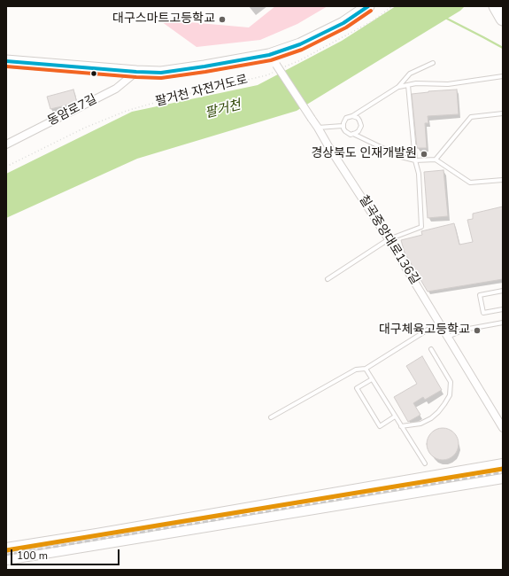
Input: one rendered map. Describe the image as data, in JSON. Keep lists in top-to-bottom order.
{
  "streets": {
    "street": ["동암로7길", "칠곡중앙대로136길"],
    "path": ["팔거천 자전거도로"]
  },
  "water": ["팔거천"],
  "places": ["대구스마트고등학교", "경상북도 인재개발원", "대구체육고등학교"],
  "scale_bar": "100 m"
}
